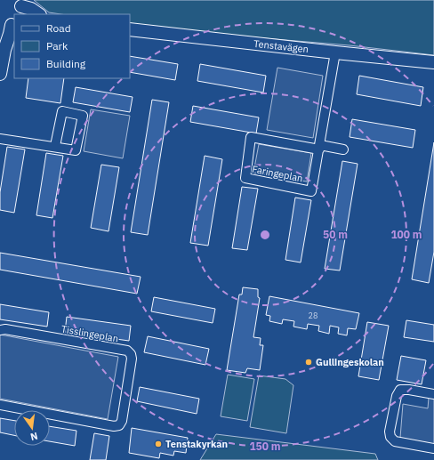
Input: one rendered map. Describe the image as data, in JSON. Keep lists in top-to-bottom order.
{
  "streets": {
    "street": ["Tenstavägen", "Faringeplan", "Tisslingeplan"]
  },
  "crossings": [
    ["Tenstavägen", "Faringeplan"]
  ],
  "places": ["Gullingeskolan", "Tenstakyrkan"],
  "house_numbers": ["28"],
  "legend": ["Road", "Park", "Building"],
  "north": "bottom",
  "rings": ["50 m", "100 m", "150 m"]
}
